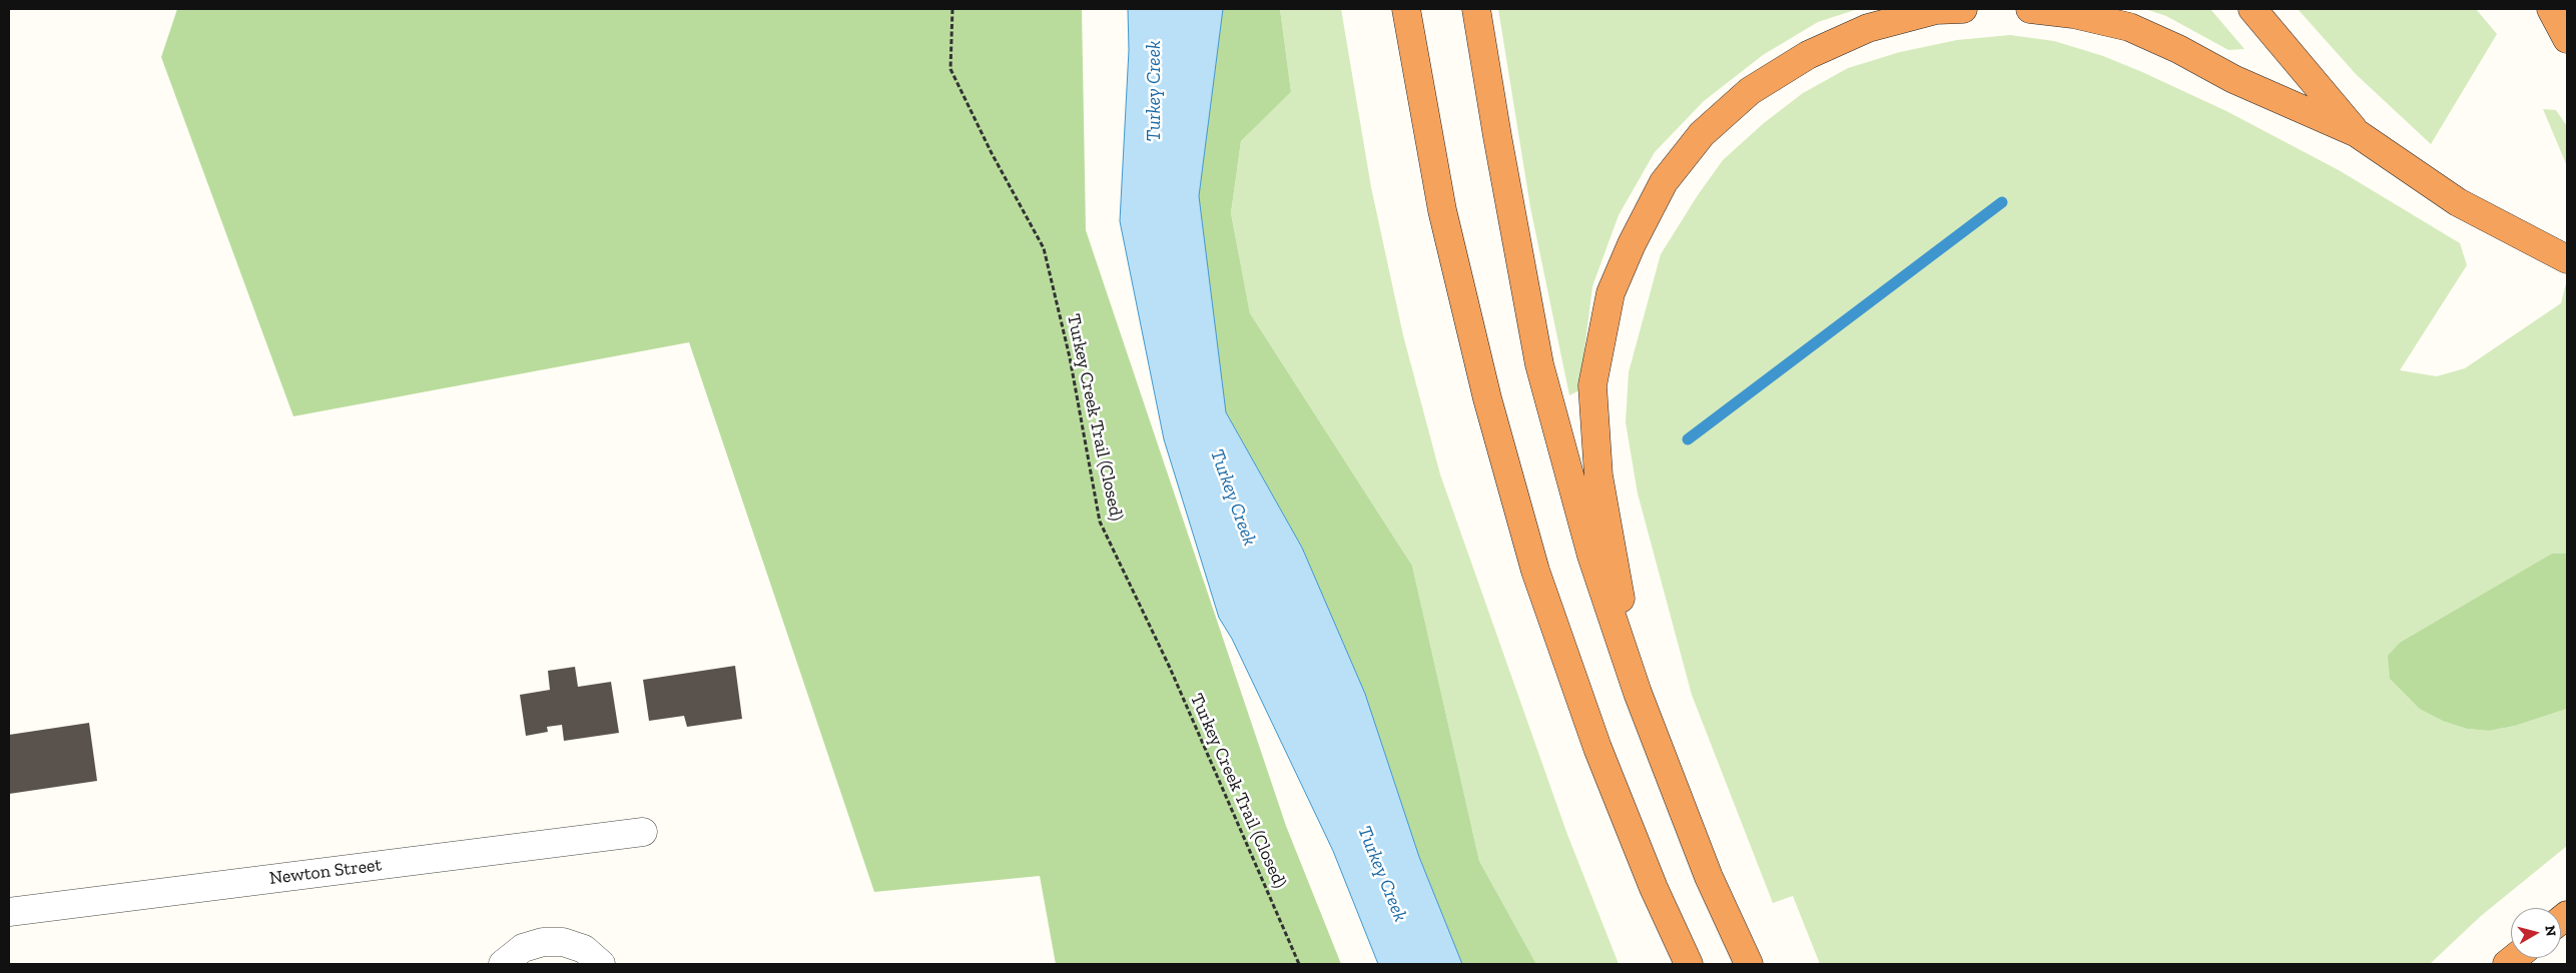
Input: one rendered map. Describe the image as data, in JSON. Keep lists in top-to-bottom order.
{
  "streets": {
    "street": ["Newton Street"],
    "path": ["Turkey Creek Trail (Closed)"]
  },
  "water": ["Turkey Creek"],
  "north": "right"
}
